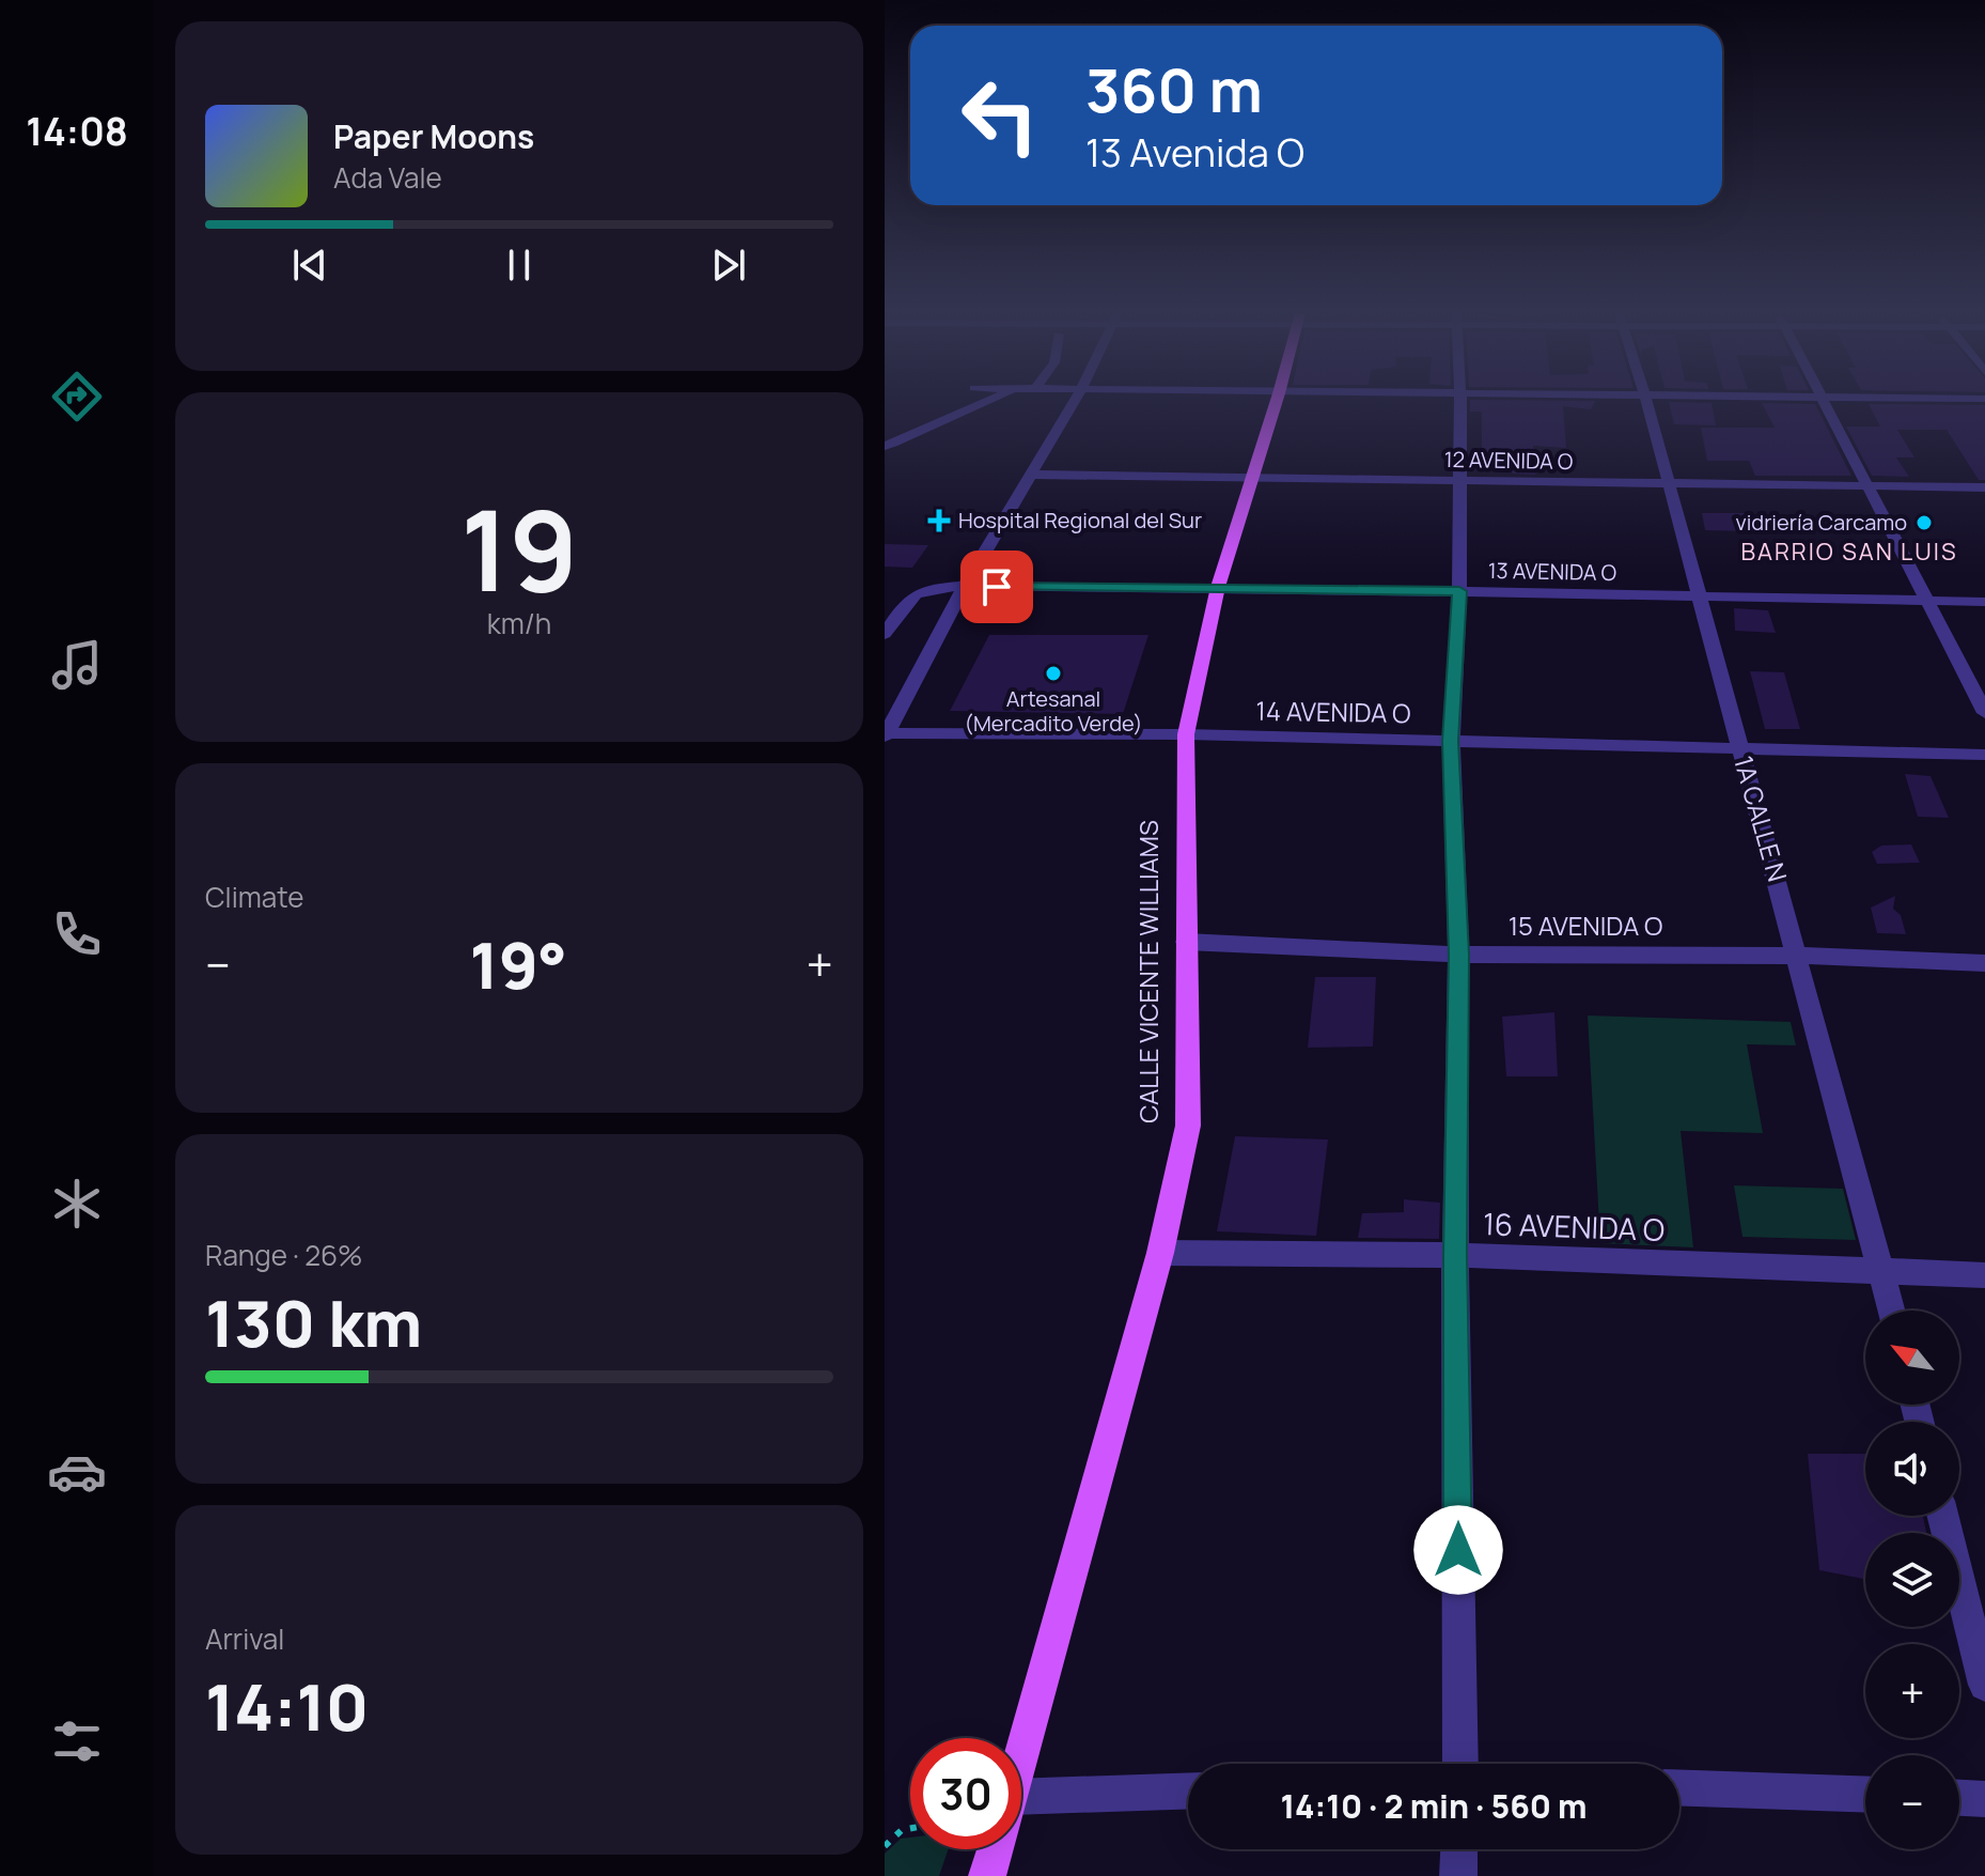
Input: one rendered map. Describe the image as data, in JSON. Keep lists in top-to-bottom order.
{
  "streets": {
    "main road": ["CALLE VICENTE WILLIAMS"],
    "street": [
      "12 AVENIDA O",
      "13 AVENIDA O",
      "14 AVENIDA O",
      "1A CALLE N",
      "15 AVENIDA O",
      "16 AVENIDA O"
    ]
  },
  "crossings": [
    ["12 AVENIDA O", "1A CALLE N"],
    ["12 AVENIDA O", "CALLE VICENTE WILLIAMS"],
    ["13 AVENIDA O", "1A CALLE N"],
    ["13 AVENIDA O", "CALLE VICENTE WILLIAMS"],
    ["14 AVENIDA O", "1A CALLE N"],
    ["14 AVENIDA O", "CALLE VICENTE WILLIAMS"],
    ["1A CALLE N", "15 AVENIDA O"],
    ["1A CALLE N", "16 AVENIDA O"],
    ["15 AVENIDA O", "CALLE VICENTE WILLIAMS"],
    ["CALLE VICENTE WILLIAMS", "16 AVENIDA O"]
  ],
  "districts": ["BARRIO SAN LUIS"],
  "places": {
    "health": ["Hospital Regional del Sur"],
    "other": ["vidriería Carcamo", "Artesanal (Mercadito Verde)"]
  },
  "north": "top left",
  "page": {
    "tabs": "14:08",
    "turn": ["360 m", "13 Avenida O"],
    "song": ["Paper Moons", "Ada Vale"],
    "tile": [
      ["19", "km/h"],
      "Climate",
      ["Range · 26%", "130 km"],
      ["Arrival", "14:10"]
    ],
    "heat": ["−", "19°", "+"],
    "map_buttons": ["+", "−"],
    "limit": "30",
    "trip": "14:10 · 2 min · 560 m"
  }
}
